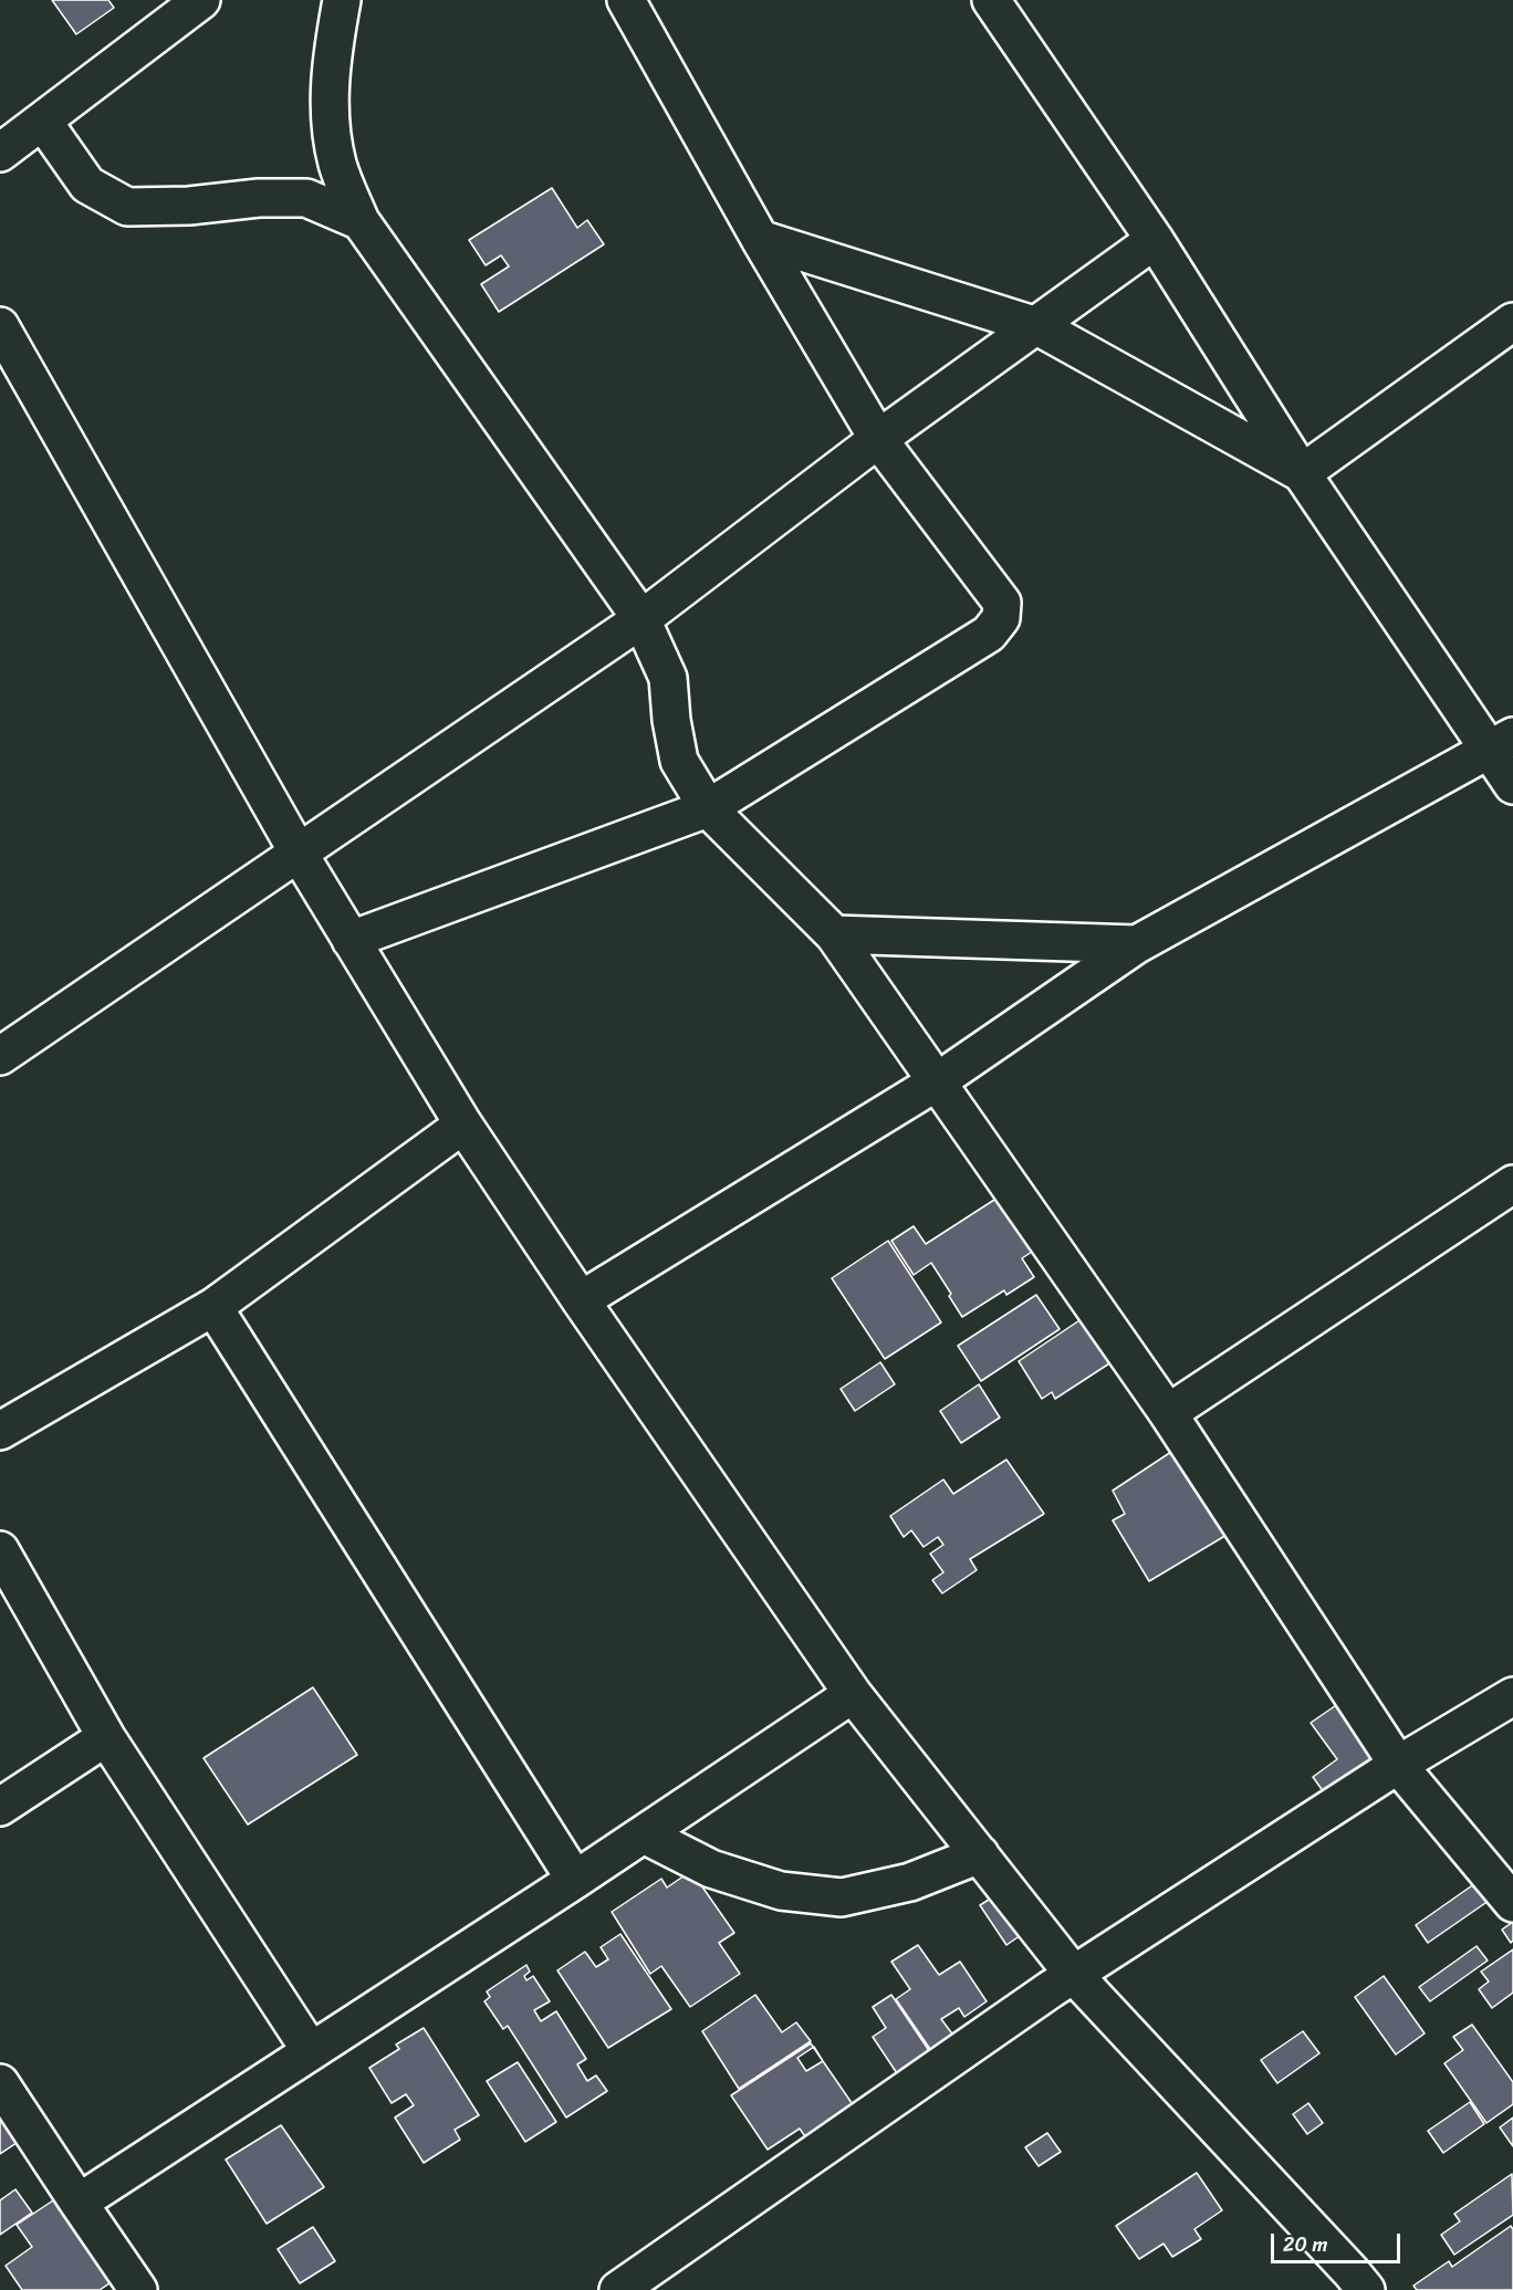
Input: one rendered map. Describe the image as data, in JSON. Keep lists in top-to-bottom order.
{
  "scale_bar": "20 m"
}
